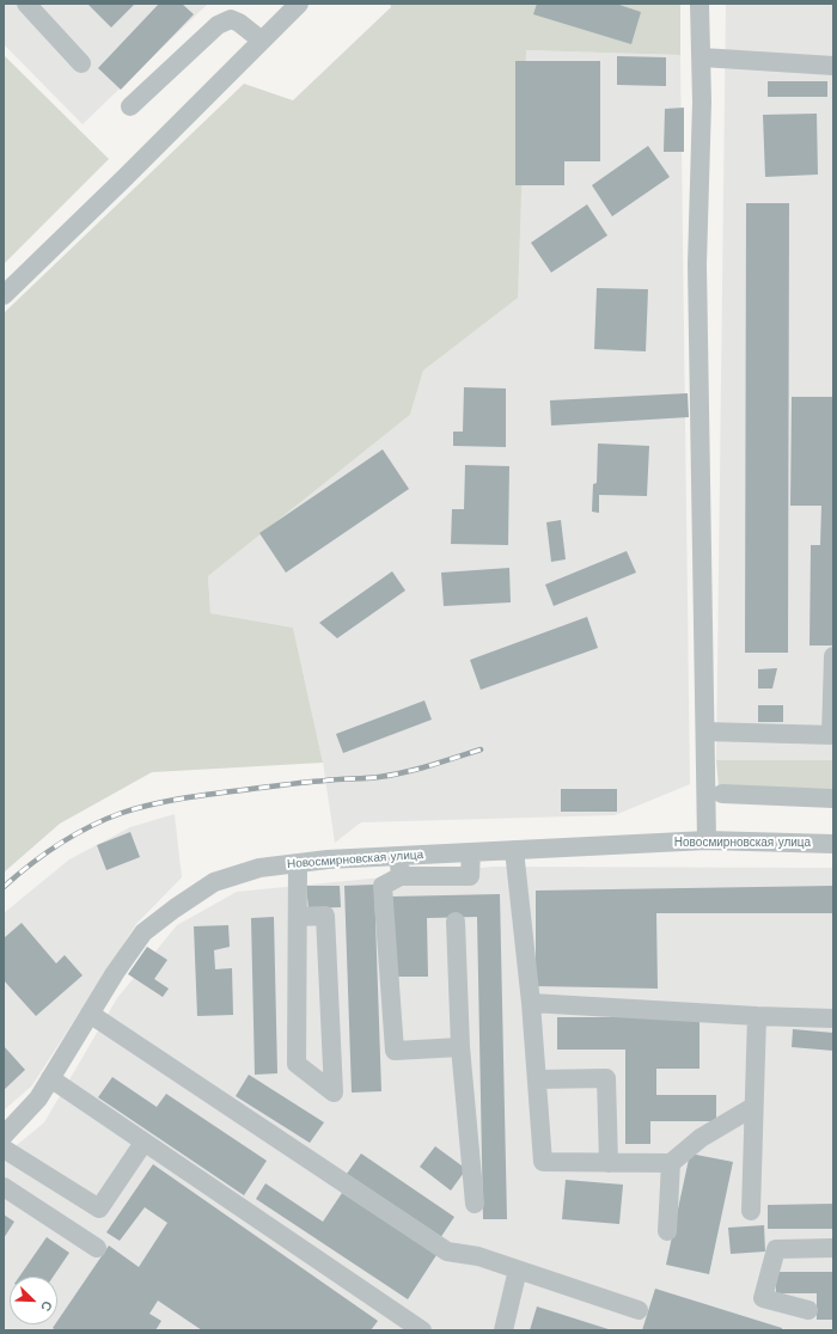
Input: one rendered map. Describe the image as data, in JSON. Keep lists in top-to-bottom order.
{
  "streets": {
    "street": ["Новосмирновская улица"]
  },
  "north": "bottom right"
}
